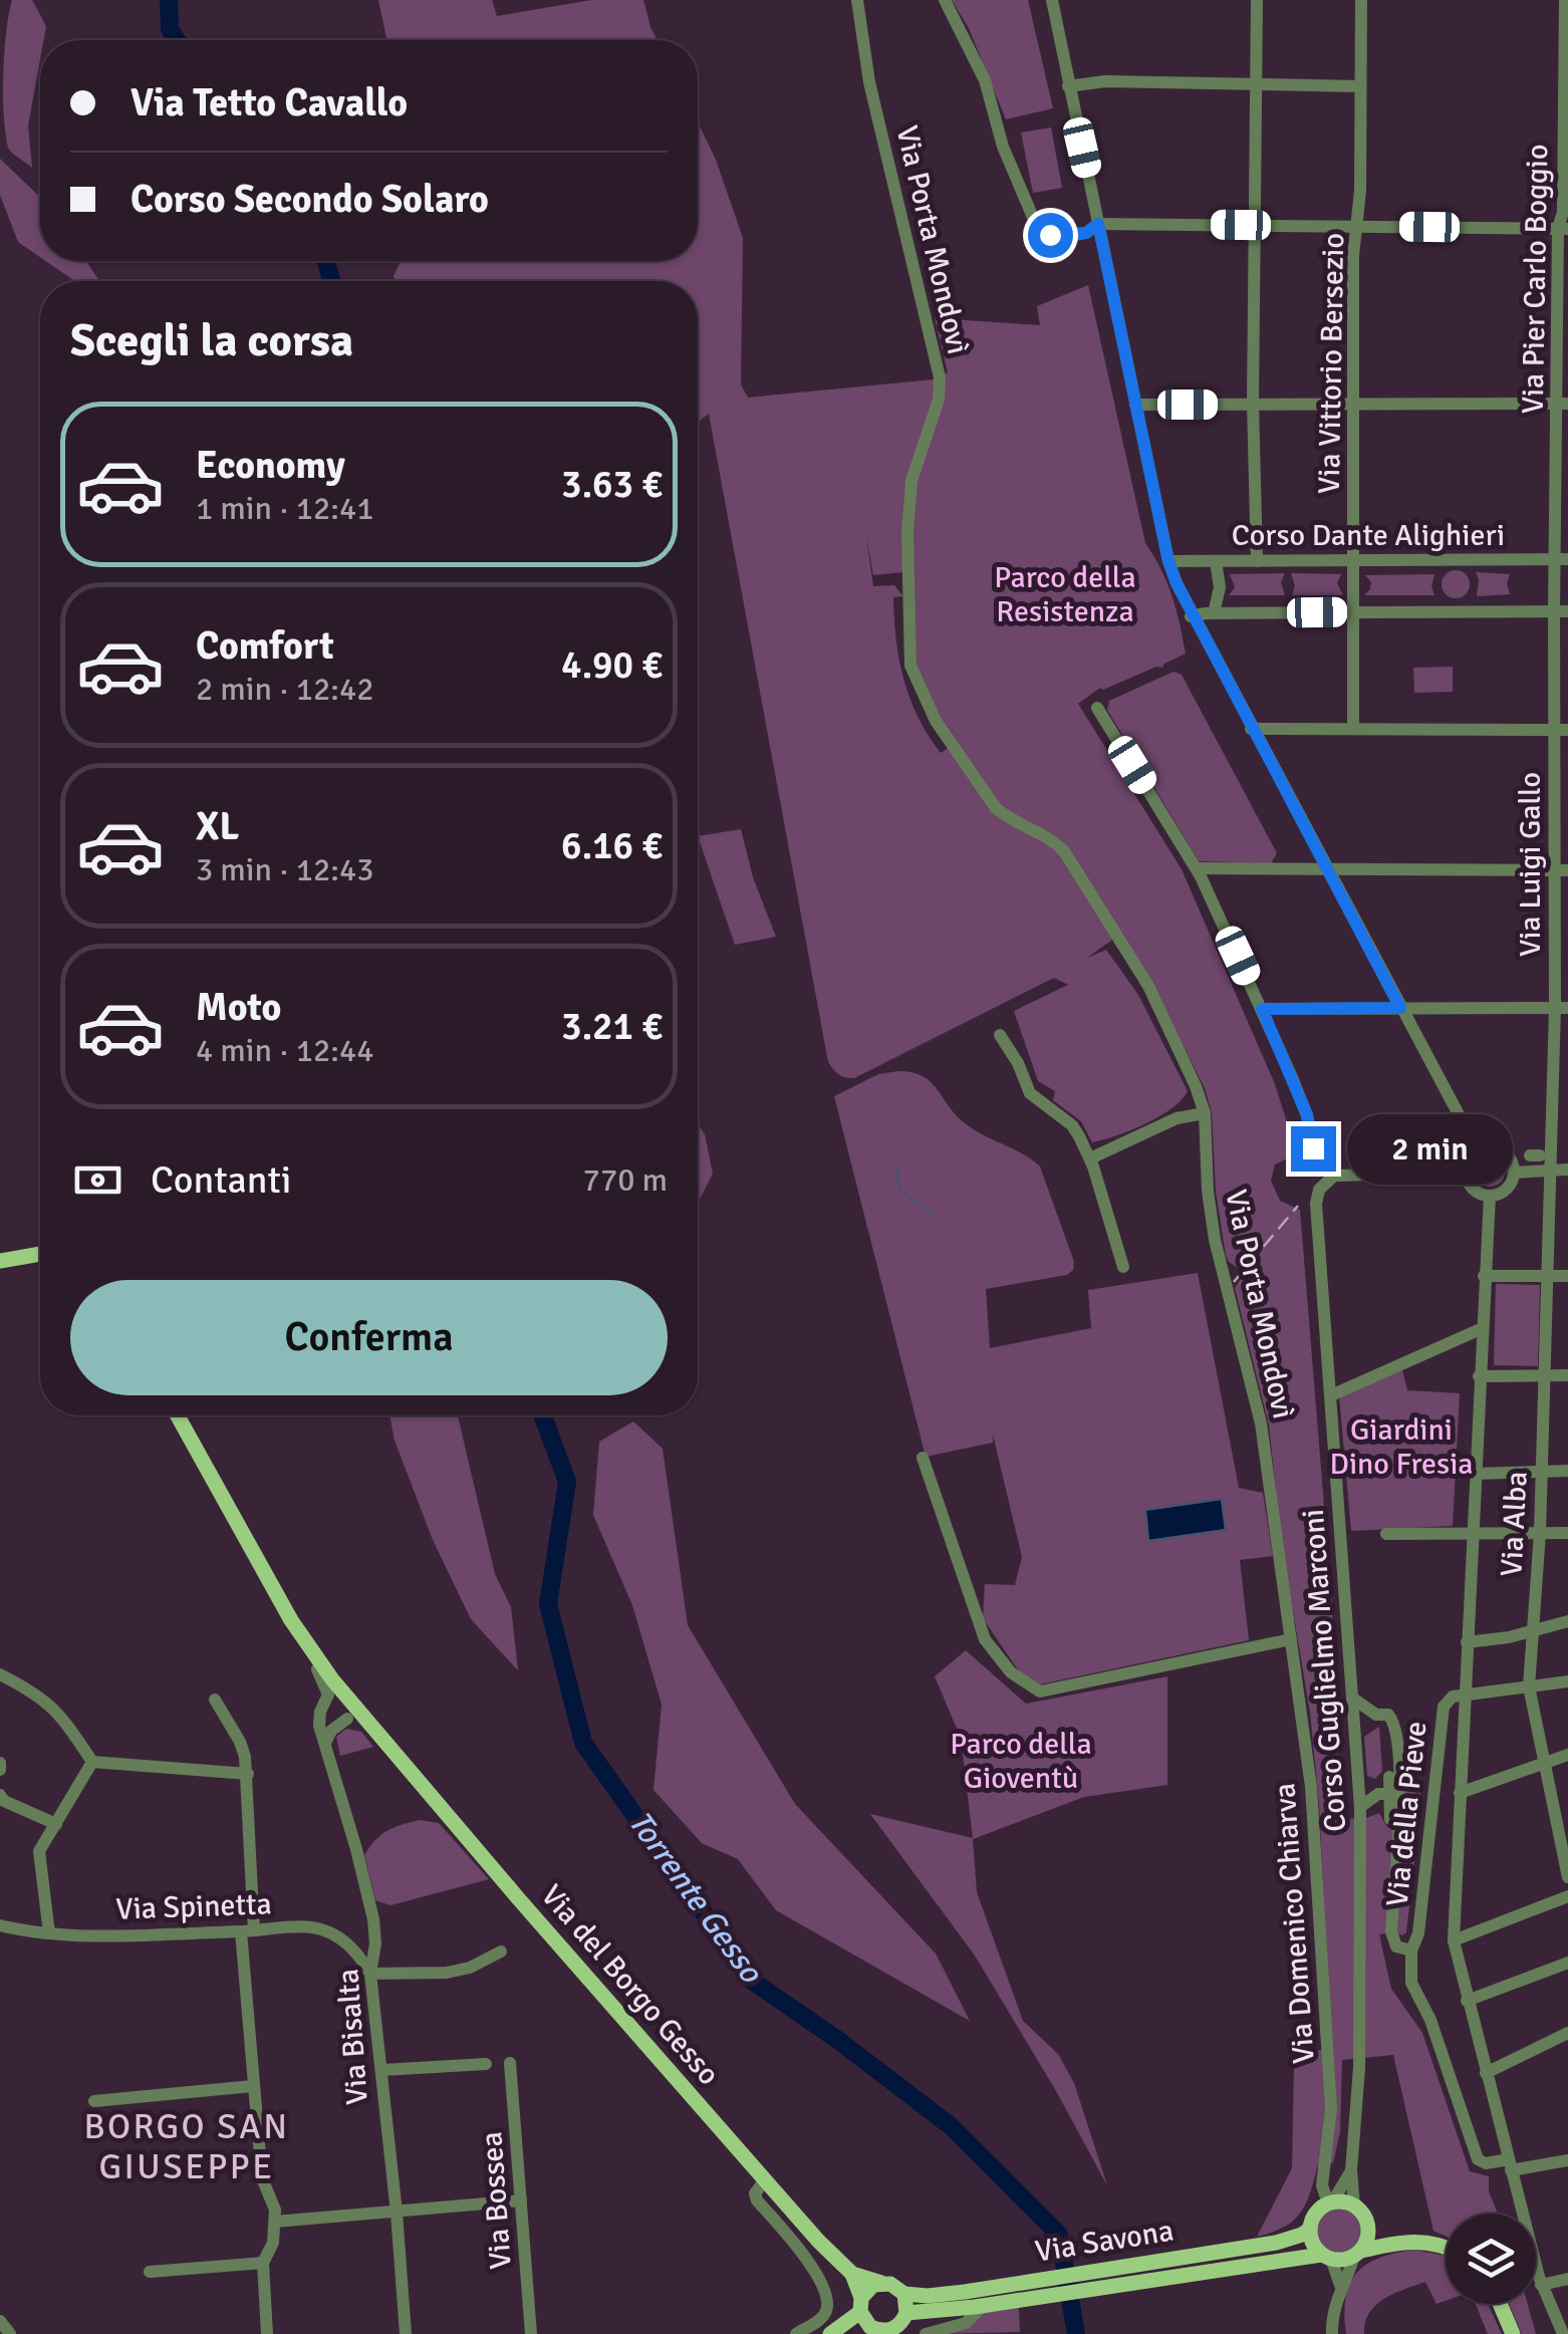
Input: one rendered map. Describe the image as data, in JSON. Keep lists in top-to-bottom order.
{
  "streets": {
    "main road": ["Via del Borgo Gesso", "Via Bisalta", "Via Savona"],
    "street": [
      "Via Porta Mondovì",
      "Via Pier Carlo Boggio",
      "Via Vittorio Bersezio",
      "Corso Dante Alighieri",
      "Via Luigi Gallo",
      "Via Alba",
      "Corso Guglielmo Marconi",
      "Via della Pieve",
      "Via Spinetta",
      "Via Domenico Chiarva",
      "Via Bossea"
    ]
  },
  "crossings": [
    ["Via Porta Mondovì", "Via Domenico Chiarva"],
    ["Via Pier Carlo Boggio", "Corso Dante Alighieri"],
    ["Via Pier Carlo Boggio", "Via Luigi Gallo"],
    ["Via Vittorio Bersezio", "Corso Dante Alighieri"],
    ["Corso Dante Alighieri", "Via Luigi Gallo"],
    ["Via Luigi Gallo", "Via Alba"],
    ["Corso Guglielmo Marconi", "Via della Pieve"],
    ["Corso Guglielmo Marconi", "Via Domenico Chiarva"],
    ["Corso Guglielmo Marconi", "Via Savona"],
    ["Via Spinetta", "Via Bisalta"],
    ["Via Domenico Chiarva", "Via Savona"],
    ["Via del Borgo Gesso", "Via Bisalta"],
    ["Via del Borgo Gesso", "Via Savona"]
  ],
  "districts": ["BORGO SAN GIUSEPPE"],
  "water": ["Torrente Gesso"],
  "parks": ["Parco della Resistenza", "Giardini Dino Fresia", "Parco della Gioventù"],
  "page": {
    "banner": ["Via Tetto Cavallo", "Corso Secondo Solaro"],
    "heading": "Scegli la corsa",
    "list": [
      {
        "name": "Economy",
        "note": "1 min · 12:41",
        "value": "3.63 €"
      },
      {
        "name": "Comfort",
        "note": "2 min · 12:42",
        "value": "4.90 €"
      },
      {
        "name": "XL",
        "note": "3 min · 12:43",
        "value": "6.16 €"
      },
      {
        "name": "Moto",
        "note": "4 min · 12:44",
        "value": "3.21 €"
      }
    ],
    "bubble": "2 min",
    "pay": ["Contanti", "770 m"],
    "buttons": "Conferma"
  }
}
